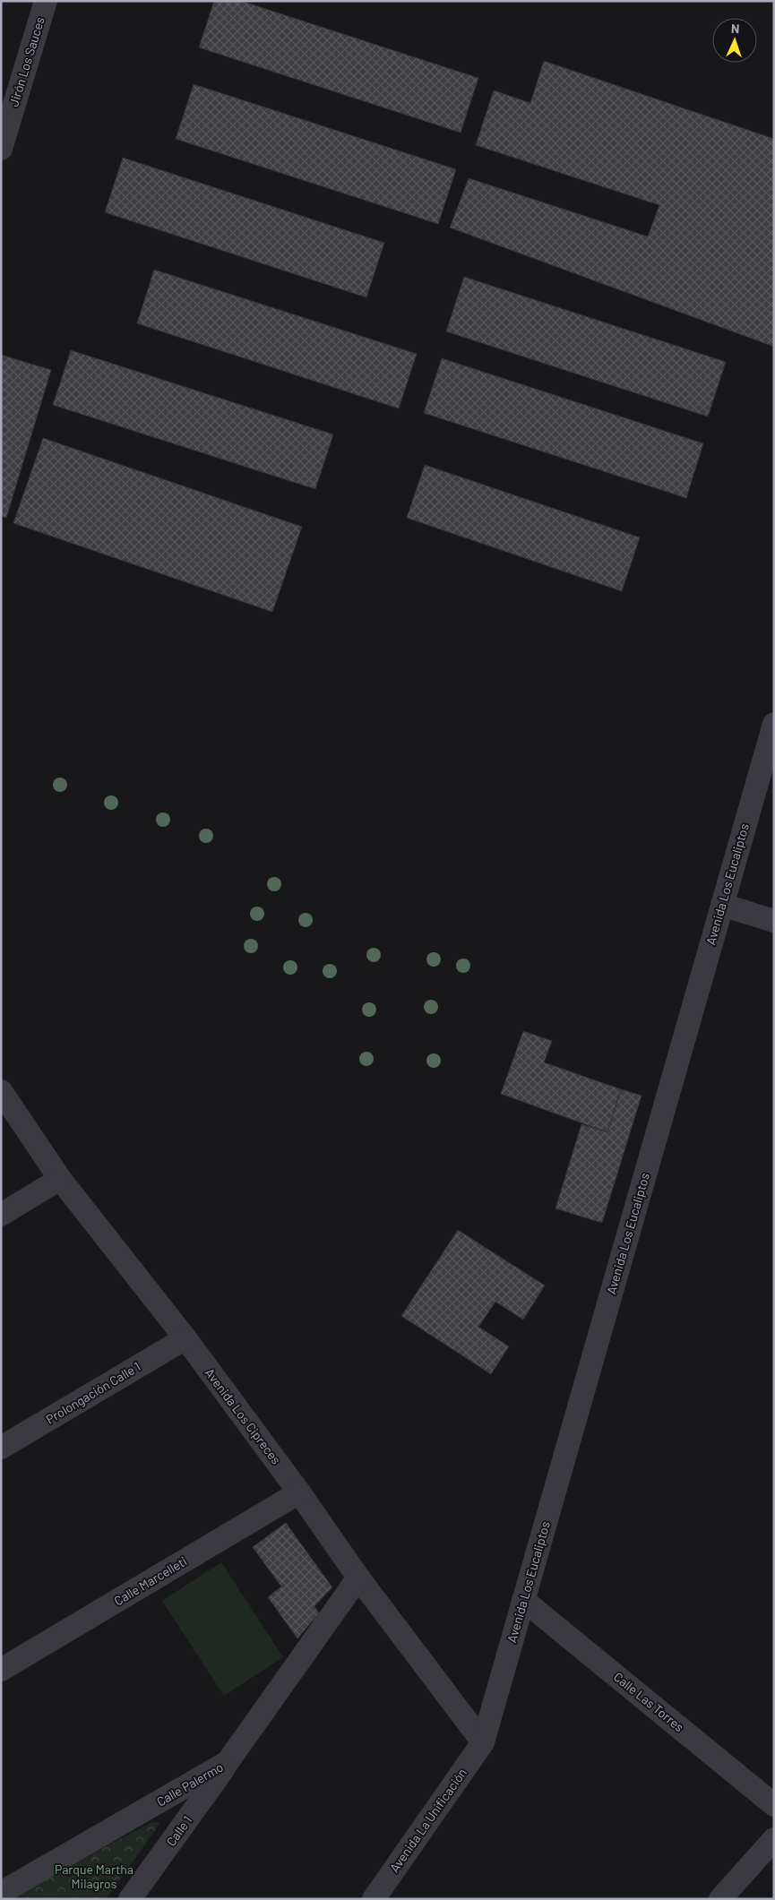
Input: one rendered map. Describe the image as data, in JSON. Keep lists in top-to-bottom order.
{
  "streets": {
    "street": [
      "Jirón Los Sauces",
      "Avenida Los Eucaliptos",
      "Prolongación Calle 1",
      "Avenida Los Cipreces",
      "Calle Marcelleti",
      "Calle Las Torres",
      "Calle Palermo",
      "Avenida La Unificación",
      "Calle 1"
    ]
  },
  "crossings": [
    ["Avenida Los Eucaliptos", "Avenida Los Cipreces"],
    ["Avenida Los Eucaliptos", "Calle Las Torres"],
    ["Avenida Los Eucaliptos", "Avenida La Unificación"],
    ["Prolongación Calle 1", "Avenida Los Cipreces"],
    ["Avenida Los Cipreces", "Calle Marcelleti"],
    ["Avenida Los Cipreces", "Calle Palermo"],
    ["Avenida Los Cipreces", "Avenida La Unificación"],
    ["Calle Palermo", "Calle 1"]
  ],
  "parks": ["Parque Martha Milagros"],
  "north": "top"
}
